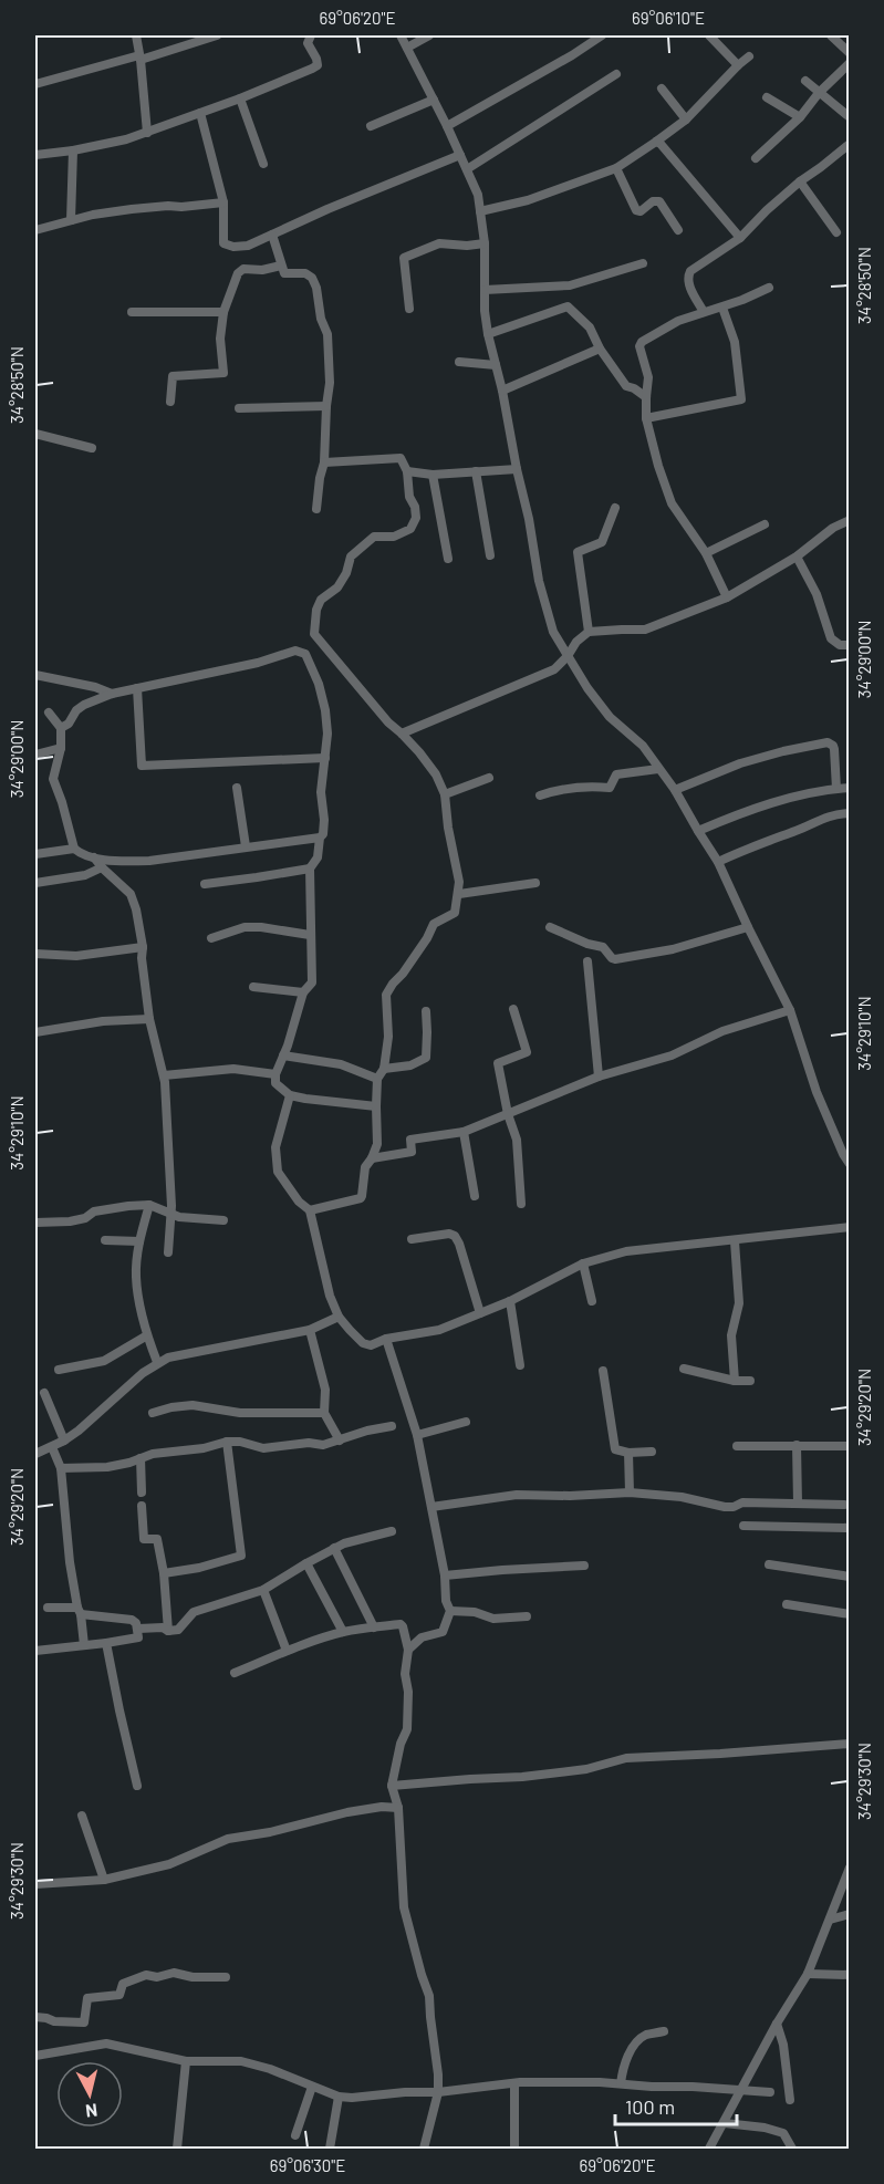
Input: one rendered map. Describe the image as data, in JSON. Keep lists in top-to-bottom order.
{
  "scale_bar": "100 m",
  "north": "bottom",
  "coordinates": [
    "69°06'20\"E",
    "69°06'10\"E",
    "34°28'50\"N",
    "34°29'00\"N",
    "34°29'10\"N",
    "34°29'20\"N",
    "34°29'30\"N",
    "69°06'30\"E"
  ]
}
